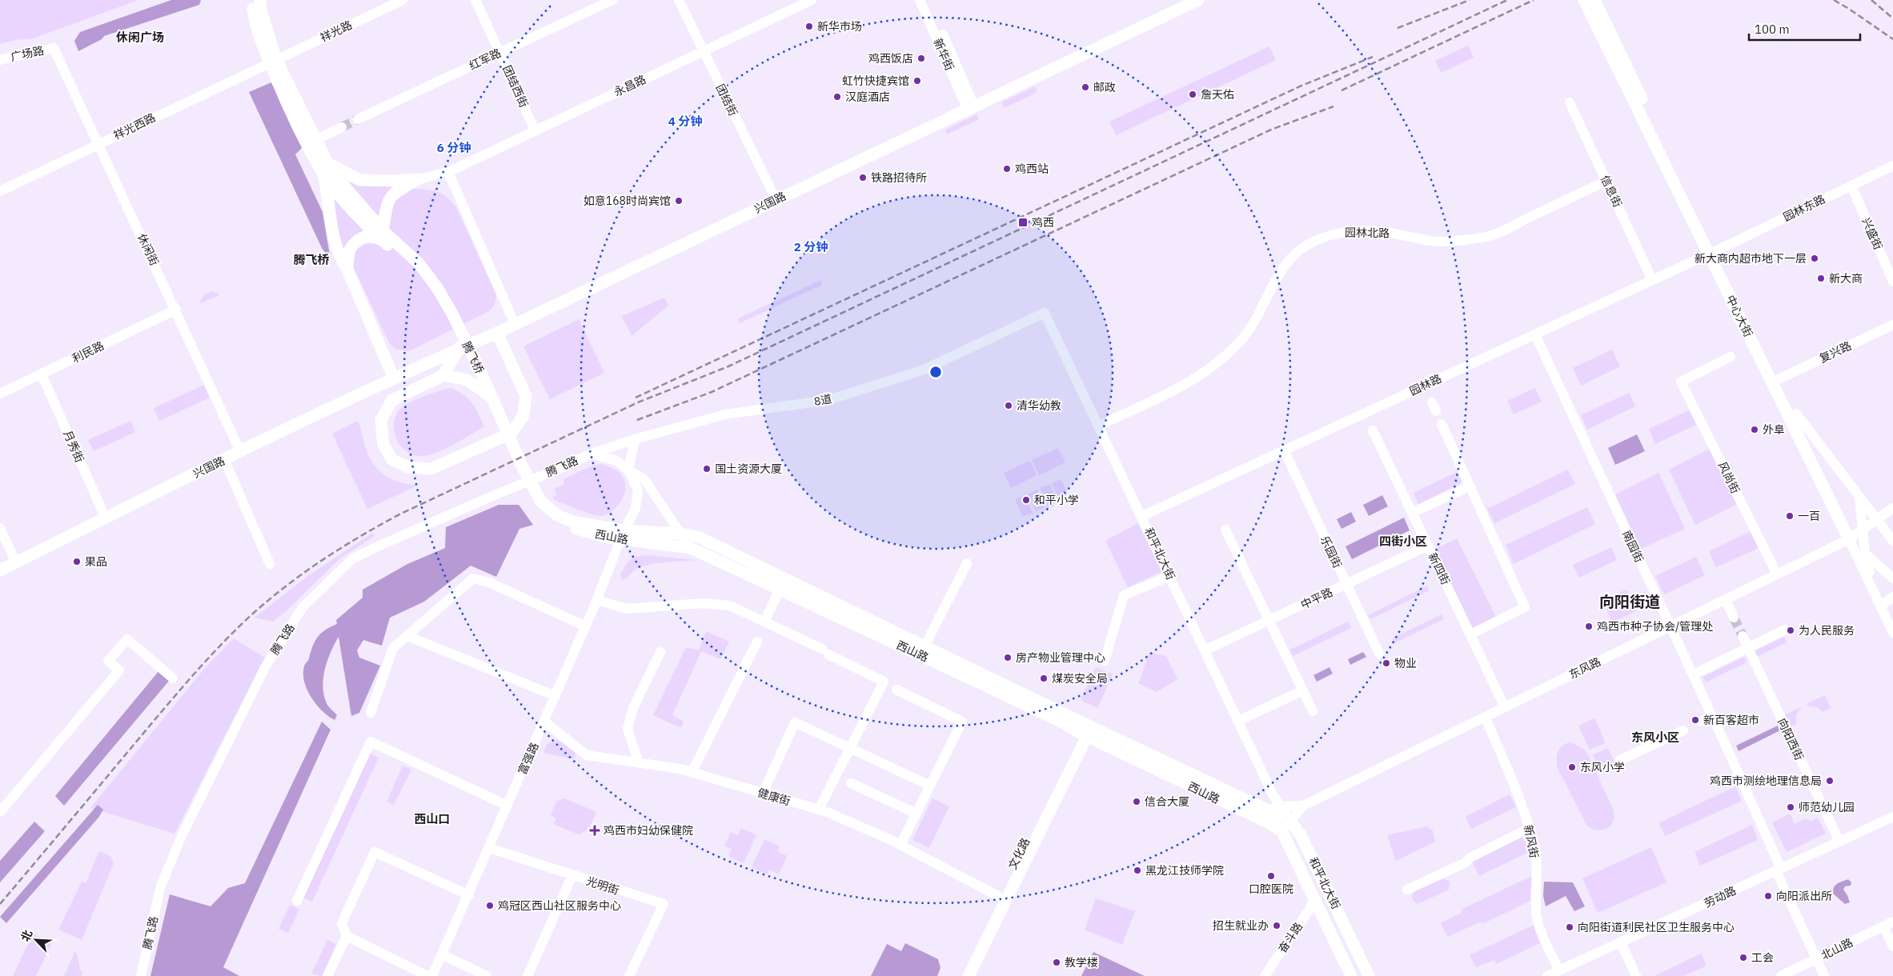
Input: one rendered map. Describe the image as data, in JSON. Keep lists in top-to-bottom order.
{
  "streets": {
    "main road": [
      "兴国路",
      "中心大街",
      "腾飞桥",
      "西山路",
      "和平北大街",
      "文化路"
    ],
    "street": [
      "祥光路",
      "广场路",
      "新华街",
      "红军路",
      "永昌路",
      "团结西街",
      "团结街",
      "祥光西路",
      "信息街",
      "园林东路",
      "园林北路",
      "兴盛街",
      "休闲街",
      "利民路",
      "复兴路",
      "园林路",
      "8道",
      "月秀街",
      "腾飞路",
      "风尚街",
      "南园街",
      "乐园街",
      "新四街",
      "中平路",
      "东风路",
      "向阳西街",
      "富强路",
      "健康街",
      "新风街",
      "光明街",
      "劳动路",
      "奋斗路",
      "北山路"
    ]
  },
  "crossings": [
    ["祥光路", "祥光西路"],
    ["广场路", "休闲街"],
    ["新华街", "兴国路"],
    ["红军路", "团结西街"],
    ["永昌路", "团结西街"],
    ["永昌路", "团结街"],
    ["团结街", "兴国路"],
    ["祥光西路", "休闲街"],
    ["信息街", "园林北路"],
    ["信息街", "园林路"],
    ["兴国路", "休闲街"],
    ["兴国路", "月秀街"],
    ["园林东路", "兴盛街"],
    ["园林东路", "中心大街"],
    ["园林东路", "园林路"],
    ["园林北路", "和平北大街"],
    ["休闲街", "利民路"],
    ["中心大街", "复兴路"],
    ["中心大街", "园林路"],
    ["中心大街", "东风路"],
    ["利民路", "月秀街"],
    ["腾飞桥", "西山路"],
    ["园林路", "南园街"],
    ["园林路", "乐园街"],
    ["园林路", "和平北大街"],
    ["8道", "腾飞路"],
    ["8道", "和平北大街"],
    ["风尚街", "东风路"],
    ["西山路", "和平北大街"],
    ["西山路", "东风路"],
    ["西山路", "富强路"],
    ["西山路", "文化路"],
    ["南园街", "东风路"],
    ["南园街", "劳动路"],
    ["南园街", "北山路"],
    ["乐园街", "中平路"],
    ["和平北大街", "中平路"],
    ["和平北大街", "东风路"],
    ["和平北大街", "奋斗路"],
    ["新四街", "中平路"],
    ["新四街", "东风路"],
    ["东风路", "新风街"],
    ["向阳西街", "劳动路"],
    ["富强路", "健康街"],
    ["富强路", "光明街"],
    ["健康街", "文化路"],
    ["新风街", "劳动路"]
  ],
  "districts": [
    "休闲广场",
    "腾飞桥",
    "四街小区",
    "向阳街道",
    "东风小区",
    "西山口"
  ],
  "places": {
    "other": [
      "新华市场",
      "鸡西饭店",
      "虹竹快捷宾馆",
      "邮政",
      "詹天佑",
      "汉庭酒店",
      "鸡西站",
      "铁路招待所",
      "如意168时尚宾馆",
      "新大商内超市地下一层",
      "新大商",
      "清华幼教",
      "外阜",
      "国土资源大厦",
      "和平小学",
      "一百",
      "果品",
      "鸡西市种子协会/管理处",
      "为人民服务",
      "房产物业管理中心",
      "物业",
      "煤炭安全局",
      "新百客超市",
      "东风小学",
      "鸡西市测绘地理信息局",
      "信合大厦",
      "师范幼儿园",
      "黑龙江技师学院",
      "口腔医院",
      "向阳派出所",
      "鸡冠区西山社区服务中心",
      "招生就业办",
      "向阳街道利民社区卫生服务中心",
      "工会",
      "教学楼"
    ],
    "transit": ["鸡西"],
    "health": ["鸡西市妇幼保健院"]
  },
  "scale_bar": "100 m",
  "north": "top left",
  "rings": ["4 分钟", "6 分钟", "2 分钟"]
}
